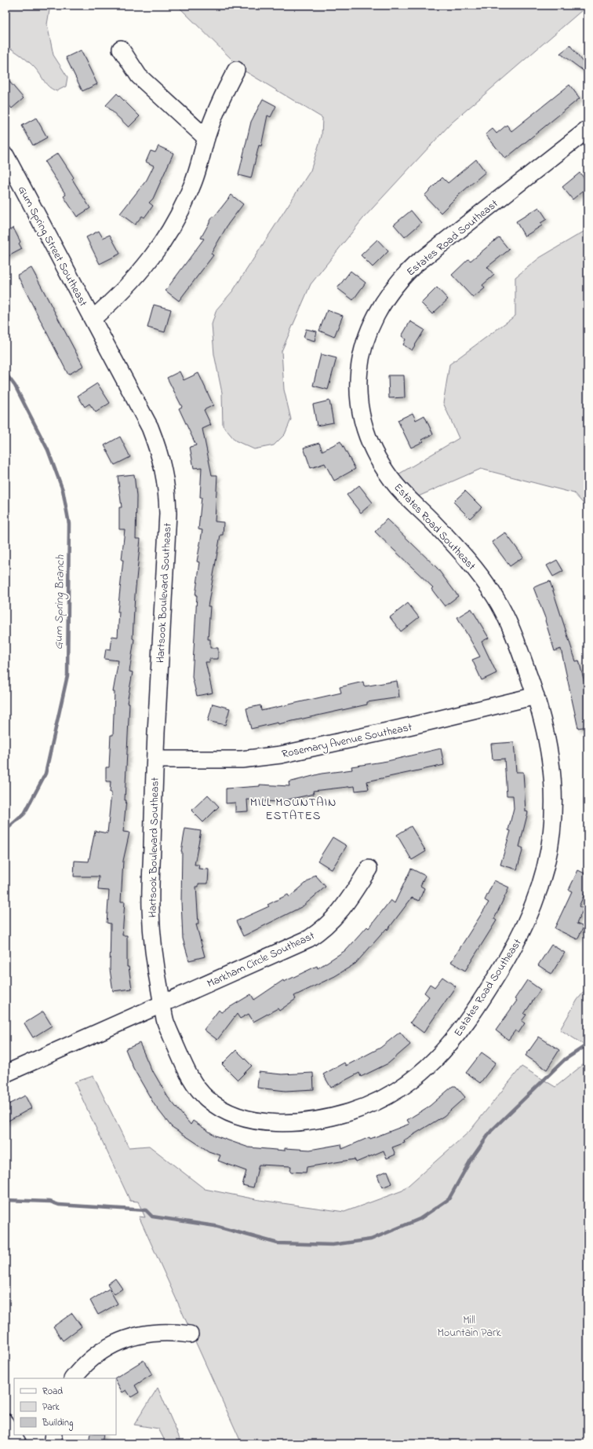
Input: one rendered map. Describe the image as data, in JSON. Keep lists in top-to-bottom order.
{
  "streets": {
    "street": [
      "Estates Road Southeast",
      "Gum Spring Street Southeast",
      "Hartsook Boulevard Southeast",
      "Rosemary Avenue Southeast",
      "Markham Circle Southeast"
    ]
  },
  "crossings": [
    ["Estates Road Southeast", "Hartsook Boulevard Southeast"],
    ["Estates Road Southeast", "Rosemary Avenue Southeast"],
    ["Estates Road Southeast", "Markham Circle Southeast"],
    ["Gum Spring Street Southeast", "Hartsook Boulevard Southeast"],
    ["Hartsook Boulevard Southeast", "Rosemary Avenue Southeast"],
    ["Hartsook Boulevard Southeast", "Markham Circle Southeast"]
  ],
  "districts": ["MILL MOUNTAIN ESTATES"],
  "water": ["Gum Spring Branch"],
  "parks": ["Mill Mountain Park"],
  "legend": ["Road", "Park", "Building"]
}
